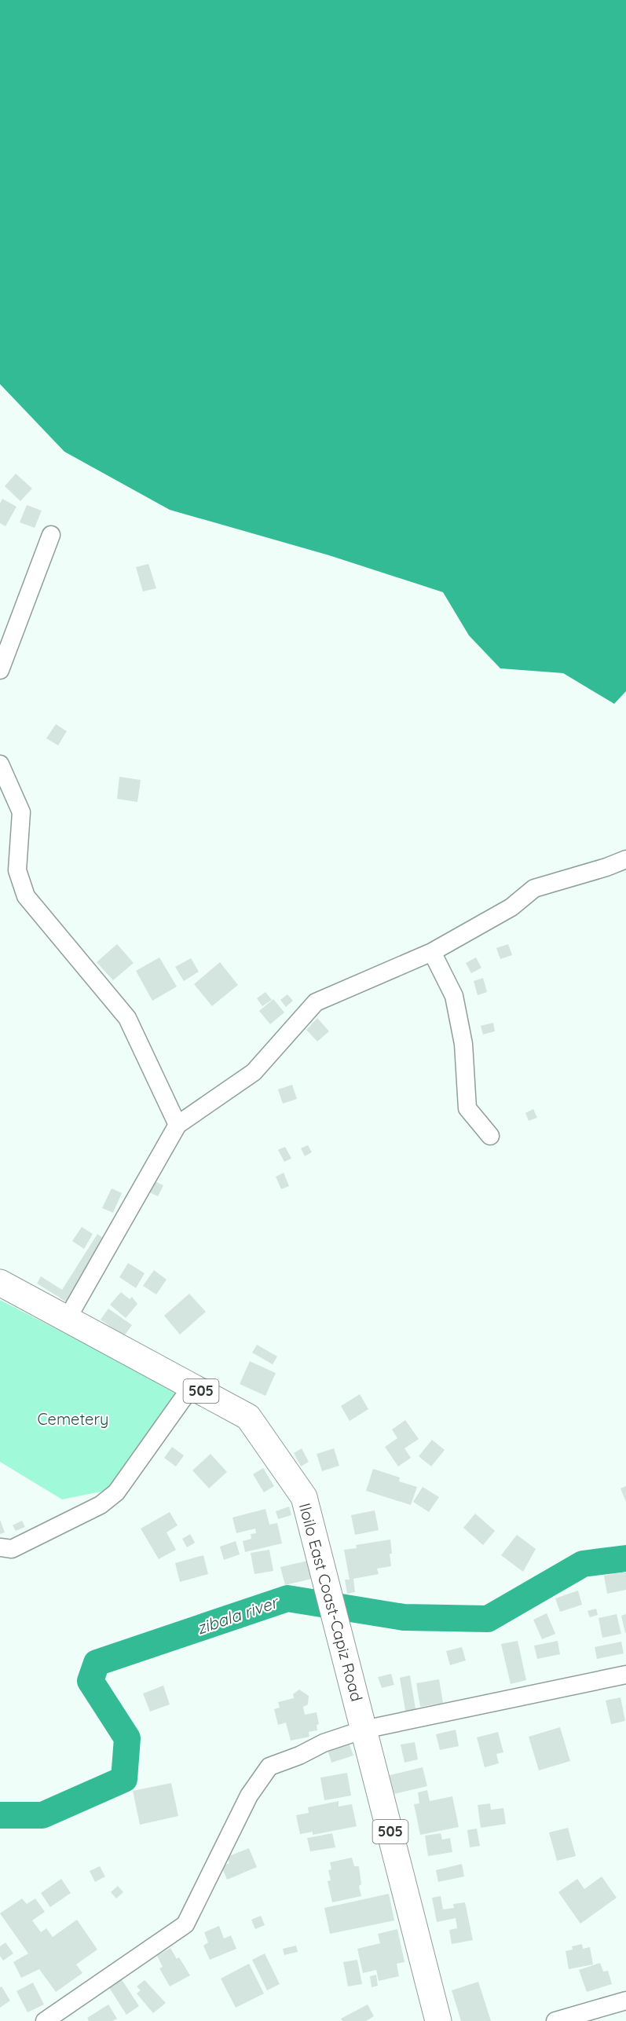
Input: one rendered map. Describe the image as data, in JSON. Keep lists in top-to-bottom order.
{
  "streets": {
    "main road": ["505", "Iloilo East Coast-Capiz Road"]
  },
  "water": ["zibala river"],
  "parks": ["Cemetery"]
}
